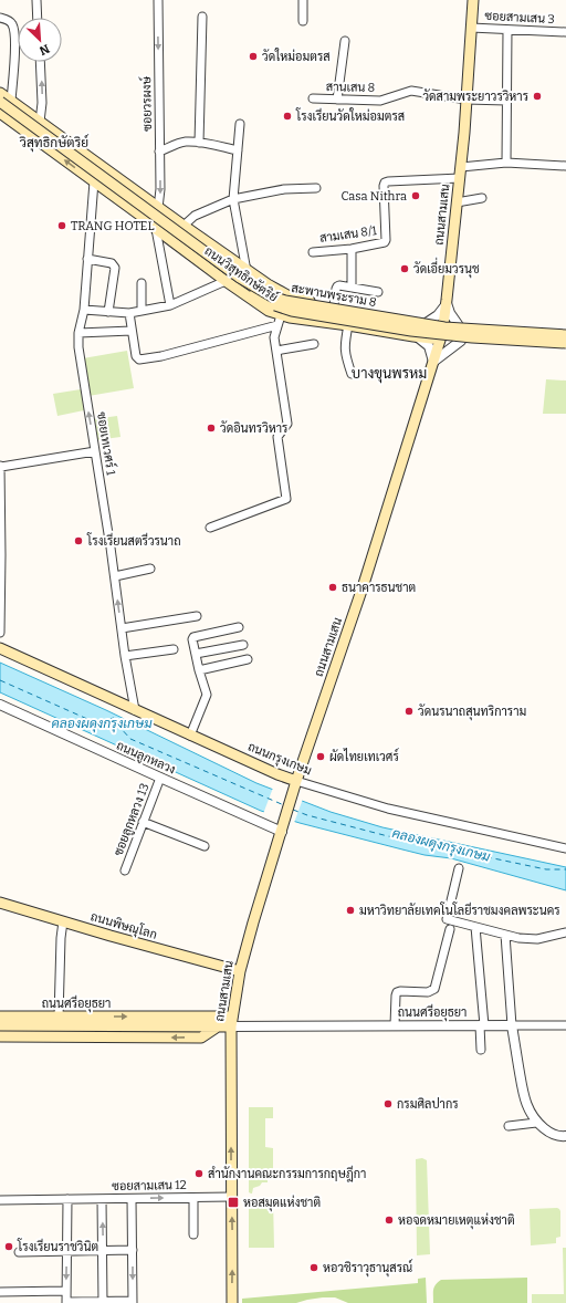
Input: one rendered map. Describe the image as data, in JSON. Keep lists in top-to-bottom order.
{
  "streets": {
    "main road": [
      "ถนนสามเสน",
      "ถนนวิสุทธิกษัตริย์",
      "สะพานพระราม 8",
      "ถนนกรุงเกษม",
      "ถนนพิษณุโลก",
      "ถนนศรีอยุธยา"
    ],
    "street": [
      "ซอยสามเสน 3",
      "สานเสน 8",
      "ซอยวรผงษ์",
      "สามเสน 8/1",
      "ซอยเทเวศร์ 1",
      "ถนนลูกหลวง",
      "ซอยลูกหลวง 13",
      "ซอยสามเสน 12"
    ]
  },
  "crossings": [
    ["ซอยสามเสน 3", "ถนนสามเสน"],
    ["สานเสน 8", "ถนนสามเสน"],
    ["ซอยวรผงษ์", "ถนนวิสุทธิกษัตริย์"],
    ["ถนนสามเสน", "สามเสน 8/1"],
    ["ถนนสามเสน", "ถนนวิสุทธิกษัตริย์"],
    ["ถนนสามเสน", "ถนนลูกหลวง"],
    ["ถนนสามเสน", "ถนนกรุงเกษม"],
    ["ถนนสามเสน", "ถนนพิษณุโลก"],
    ["ถนนสามเสน", "ถนนศรีอยุธยา"],
    ["ถนนสามเสน", "ซอยสามเสน 12"],
    ["ถนนวิสุทธิกษัตริย์", "สะพานพระราม 8"],
    ["ถนนวิสุทธิกษัตริย์", "ซอยเทเวศร์ 1"],
    ["ซอยเทเวศร์ 1", "ถนนกรุงเกษม"],
    ["ถนนลูกหลวง", "ซอยลูกหลวง 13"]
  ],
  "districts": ["วิสุทธิกษัตริย์", "บางขุนพรหม"],
  "water": ["คลองผดุงกรุงเกษม"],
  "places": {
    "other": [
      "วัดใหม่อมตรส",
      "วัดสามพระยาวรวิหาร",
      "โรงเรียนวัดใหม่อมตรส",
      "Casa Nithra",
      "TRANG HOTEL",
      "วัดเอี่ยมวรนุช",
      "วัดอินทรวิหาร",
      "โรงเรียนสตรีวรนาถ",
      "ธนาคารธนชาต",
      "วัดนรนาถสุนทริการาม",
      "ผัดไทยเทเวศร์",
      "มหาวิทยาลัยเทคโนโลยีราชมงคลพระนคร",
      "กรมศิลปากร",
      "สำนักงานคณะกรรมการกฤษฎีกา",
      "หอจดหมายเหตุแห่งชาติ",
      "โรงเรียนราชวินิต",
      "หอวชิราวุธานุสรณ์"
    ],
    "transit": ["หอสมุดแห่งชาติ"]
  },
  "north": "bottom right"
}
